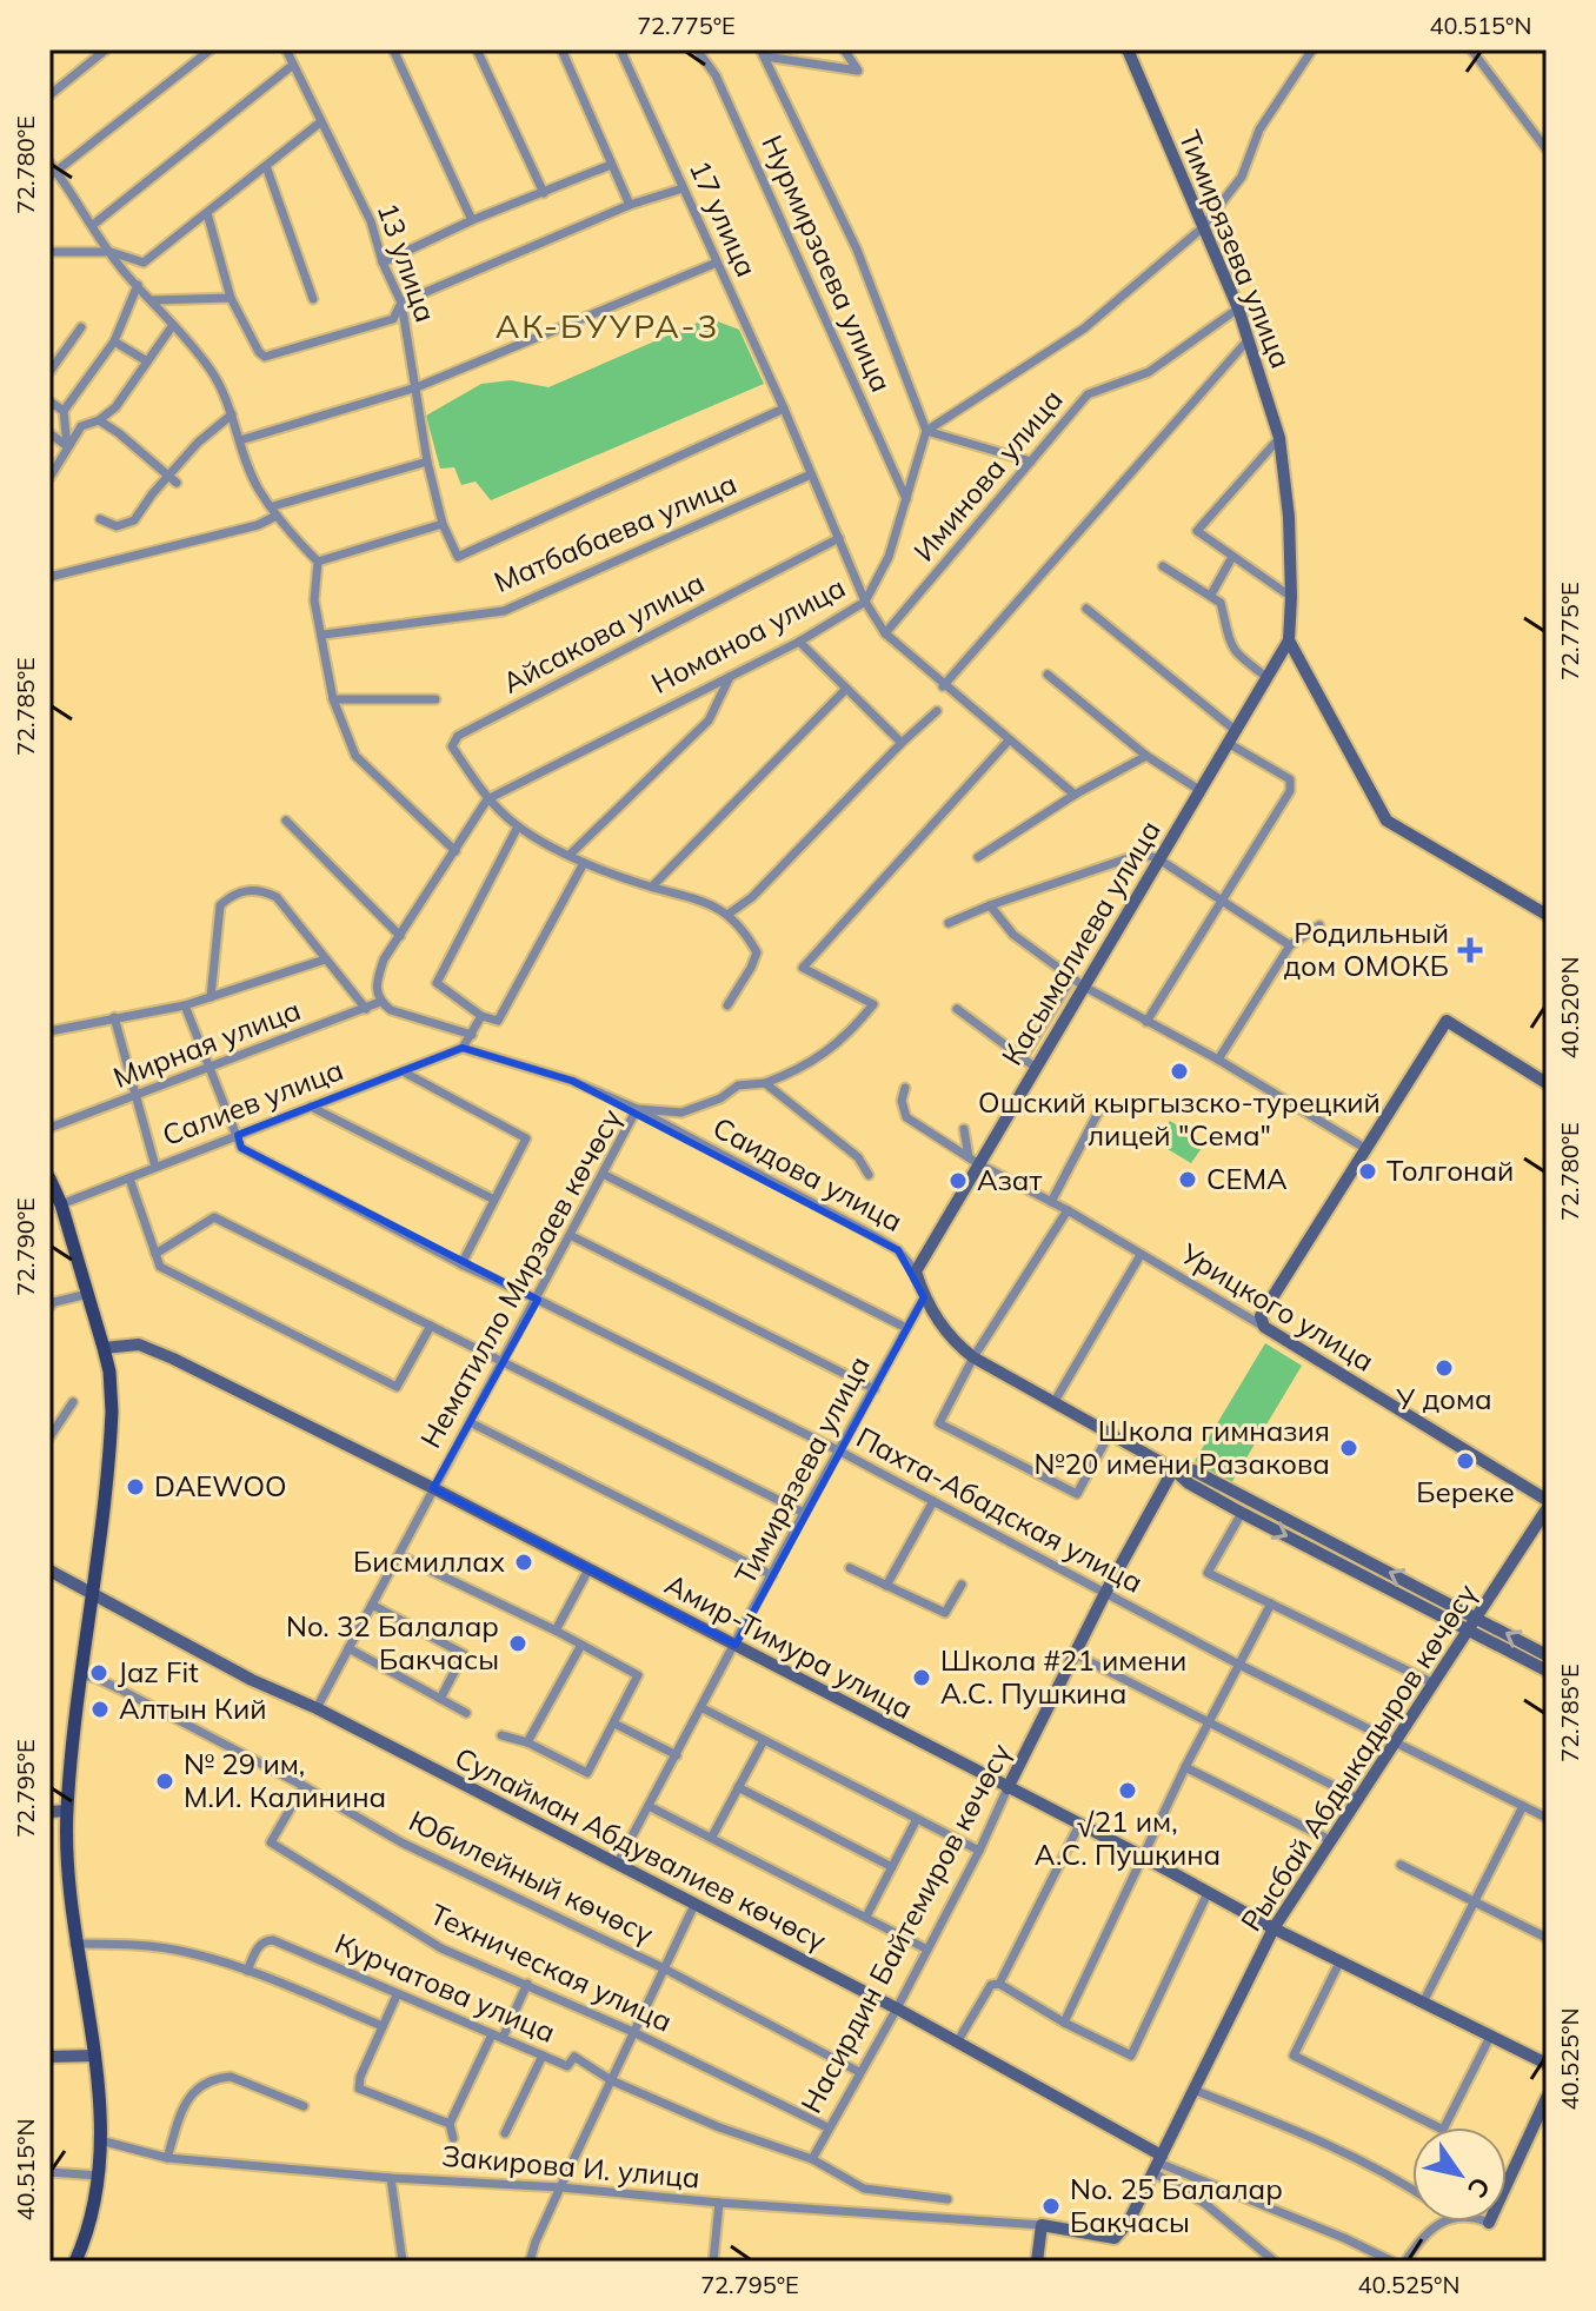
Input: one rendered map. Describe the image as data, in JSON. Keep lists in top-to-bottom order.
{
  "streets": {
    "street": [
      "17 улица",
      "Тимирязева улица",
      "13 улица",
      "Нурмирзаева улица",
      "Иминова улица",
      "Матбабаева улица",
      "Айсакова улица",
      "Номаноа улица",
      "Касымалиева улица",
      "Мирная улица",
      "Салиев улица",
      "Саидова улица",
      "Нематилло Мирзаев көчөсү",
      "Урицкого улица",
      "Пахта-Абадская улица",
      "Амир-Тимура улица",
      "Рысбай Абдыкадыров көчөсү",
      "Сулайман Абдувалиев көчөсү",
      "Юбилейный көчөсү",
      "Насирдин Байтемиров көчөсү",
      "Техническая улица",
      "Курчатова улица",
      "Закирова И. улица"
    ]
  },
  "crossings": [
    ["17 улица", "13 улица"],
    ["17 улица", "Иминова улица"],
    ["17 улица", "Матбабаева улица"],
    ["17 улица", "Айсакова улица"],
    ["17 улица", "Номаноа улица"],
    ["17 улица", "Нематилло Мирзаев көчөсү"],
    ["Тимирязева улица", "Иминова улица"],
    ["Тимирязева улица", "Касымалиева улица"],
    ["Тимирязева улица", "Саидова улица"],
    ["Тимирязева улица", "Пахта-Абадская улица"],
    ["Тимирязева улица", "Амир-Тимура улица"],
    ["Тимирязева улица", "Сулайман Абдувалиев көчөсү"],
    ["Нурмирзаева улица", "Номаноа улица"],
    ["Айсакова улица", "Номаноа улица"],
    ["Касымалиева улица", "Саидова улица"],
    ["Касымалиева улица", "Урицкого улица"],
    ["Салиев улица", "Саидова улица"],
    ["Салиев улица", "Пахта-Абадская улица"],
    ["Саидова улица", "Нематилло Мирзаев көчөсү"],
    ["Саидова улица", "Рысбай Абдыкадыров көчөсү"],
    ["Саидова улица", "Насирдин Байтемиров көчөсү"],
    ["Нематилло Мирзаев көчөсү", "Пахта-Абадская улица"],
    ["Нематилло Мирзаев көчөсү", "Амир-Тимура улица"],
    ["Нематилло Мирзаев көчөсү", "Сулайман Абдувалиев көчөсү"],
    ["Пахта-Абадская улица", "Рысбай Абдыкадыров көчөсү"],
    ["Пахта-Абадская улица", "Насирдин Байтемиров көчөсү"],
    ["Амир-Тимура улица", "Рысбай Абдыкадыров көчөсү"],
    ["Амир-Тимура улица", "Насирдин Байтемиров көчөсү"],
    ["Рысбай Абдыкадыров көчөсү", "Сулайман Абдувалиев көчөсү"],
    ["Рысбай Абдыкадыров көчөсү", "Закирова И. улица"],
    ["Сулайман Абдувалиев көчөсү", "Насирдин Байтемиров көчөсү"],
    ["Юбилейный көчөсү", "Насирдин Байтемиров көчөсү"],
    ["Юбилейный көчөсү", "Техническая улица"],
    ["Насирдин Байтемиров көчөсү", "Техническая улица"],
    ["Насирдин Байтемиров көчөсү", "Курчатова улица"]
  ],
  "districts": ["АК-БУУРА-3"],
  "places": {
    "health": ["Родильный дом ОМОКБ"],
    "other": [
      "Ошский кыргызско-турецкий лицей \"Сема\"",
      "Толгонай",
      "СЕМА",
      "Азат",
      "У дома",
      "Школа гимназия №20 имени Разакова",
      "Береке",
      "DAEWOO",
      "Бисмиллах",
      "No. 32 Балалар Бакчасы",
      "Jaz Fit",
      "Школа #21 имени А.С. Пушкина",
      "Алтын Кий",
      "№ 29 им, М.И. Калинина",
      "√21 им, А.С. Пушкина",
      "No. 25 Балалар Бакчасы"
    ]
  },
  "north": "bottom right",
  "coordinates": [
    "72.775°E",
    "40.515°N",
    "72.780°E",
    "72.785°E",
    "40.520°N",
    "72.790°E",
    "72.795°E",
    "40.525°N"
  ]
}
